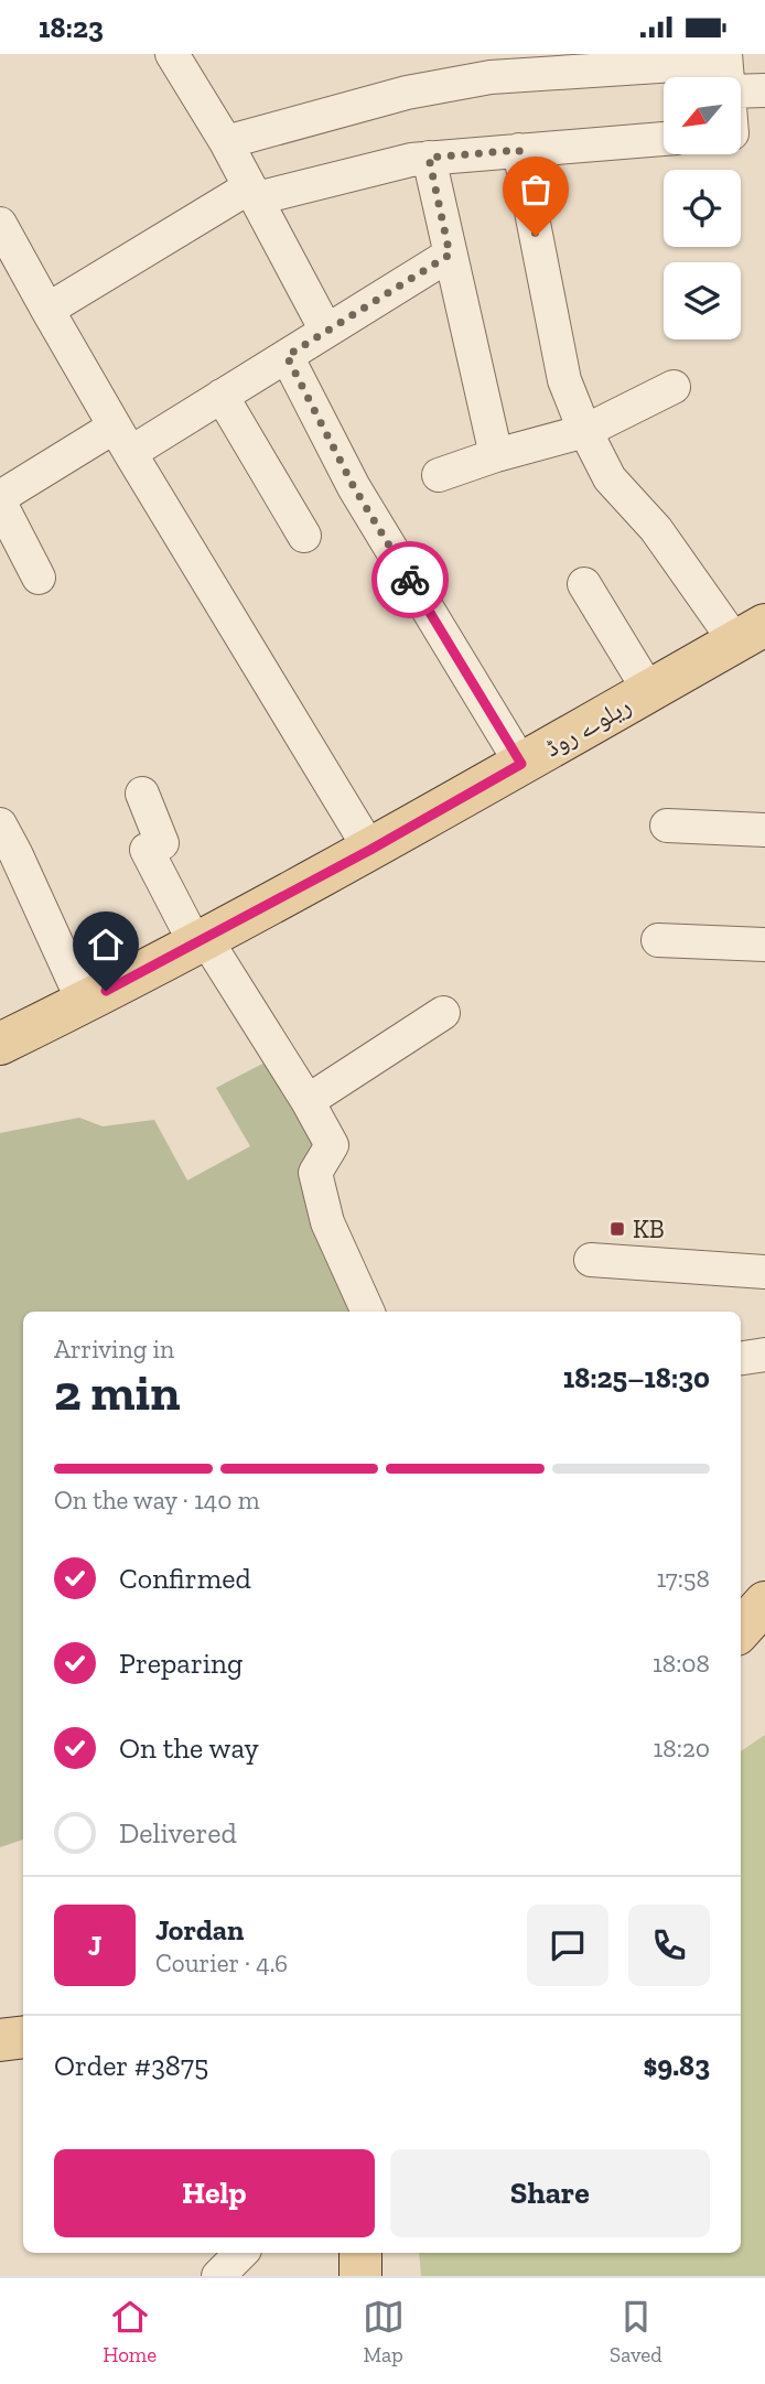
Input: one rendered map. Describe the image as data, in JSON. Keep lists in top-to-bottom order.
{
  "streets": {
    "main road": ["ریلوے روڈ"]
  },
  "places": {
    "transit": ["KB"]
  },
  "north": "bottom left",
  "page": {
    "status": "18:23",
    "heading": ["2 min", "Arriving in", "18:25–18:30"],
    "panel": [
      "Jordan",
      "Courier · 4.6",
      "Order #3875",
      "$9.83"
    ],
    "bar": "On the way · 140 m",
    "list": [
      ["Confirmed", "17:58"],
      ["Preparing", "18:08"],
      ["On the way", "18:20"],
      "Delivered"
    ],
    "round": "J",
    "buttons": ["Help", "Share"],
    "tabs": ["Home", "Map", "Saved"]
  }
}
